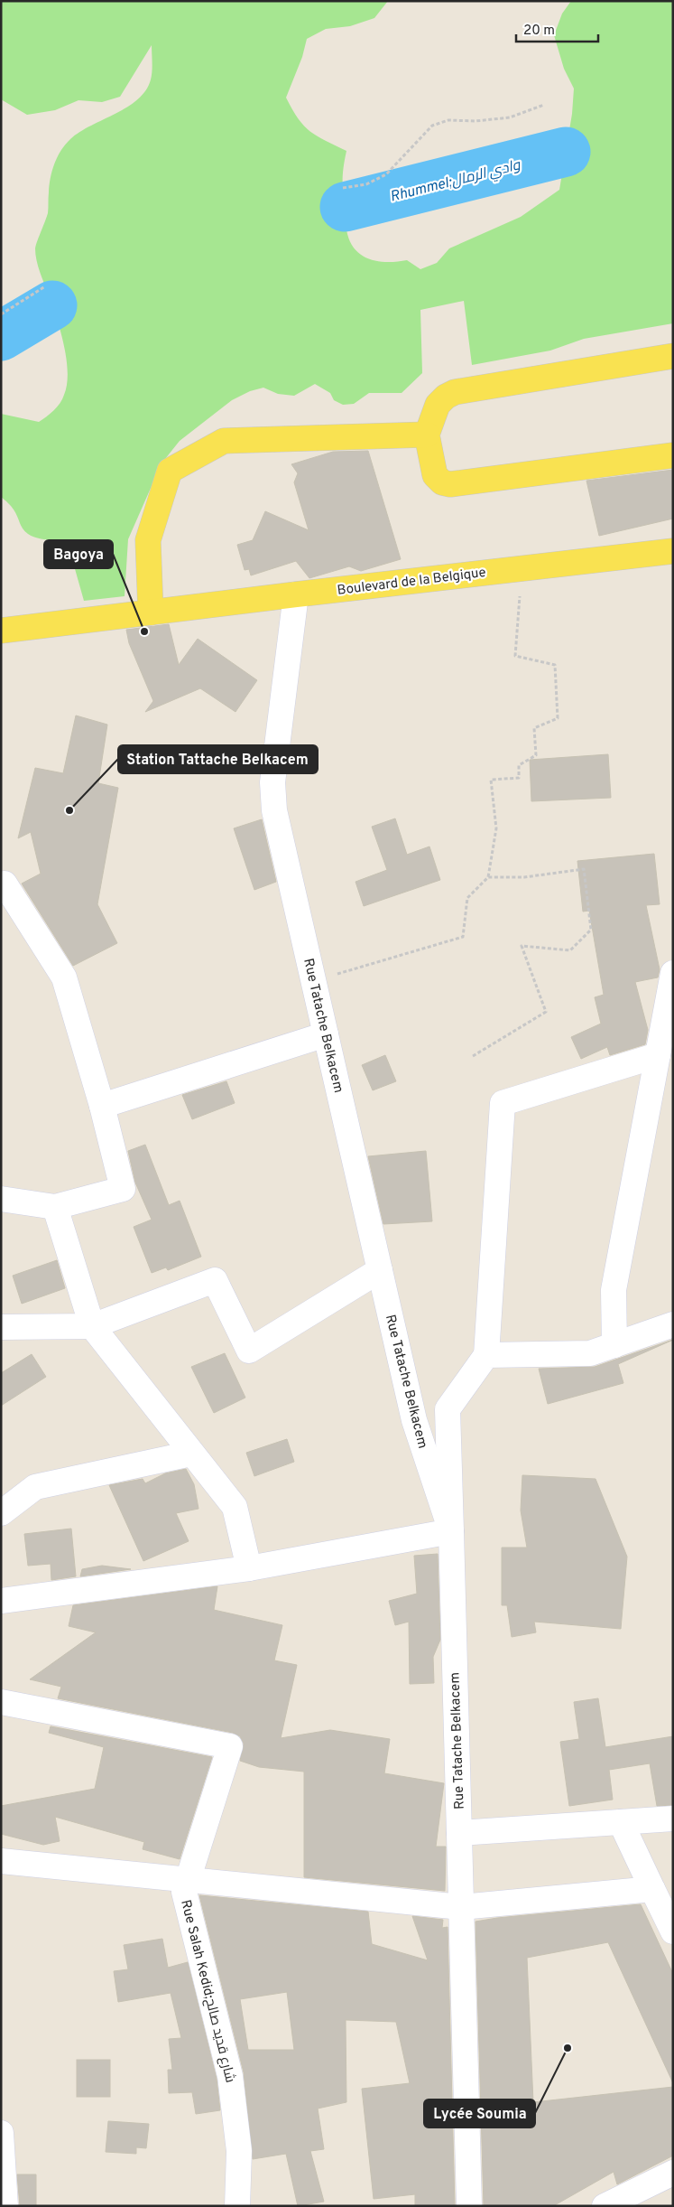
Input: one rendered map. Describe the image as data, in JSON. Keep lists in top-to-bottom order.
{
  "streets": {
    "main road": ["Boulevard de la Belgique"],
    "street": ["Rue Tatache Belkacem", "Rue Salah Kedid;شارع قديد صالح"]
  },
  "crossings": [
    ["Boulevard de la Belgique", "Rue Tatache Belkacem"]
  ],
  "water": ["Rhummel;وادي الرمال"],
  "places": ["Bagoya", "Station Tattache Belkacem", "Lycée Soumia"],
  "scale_bar": "20 m"
}
